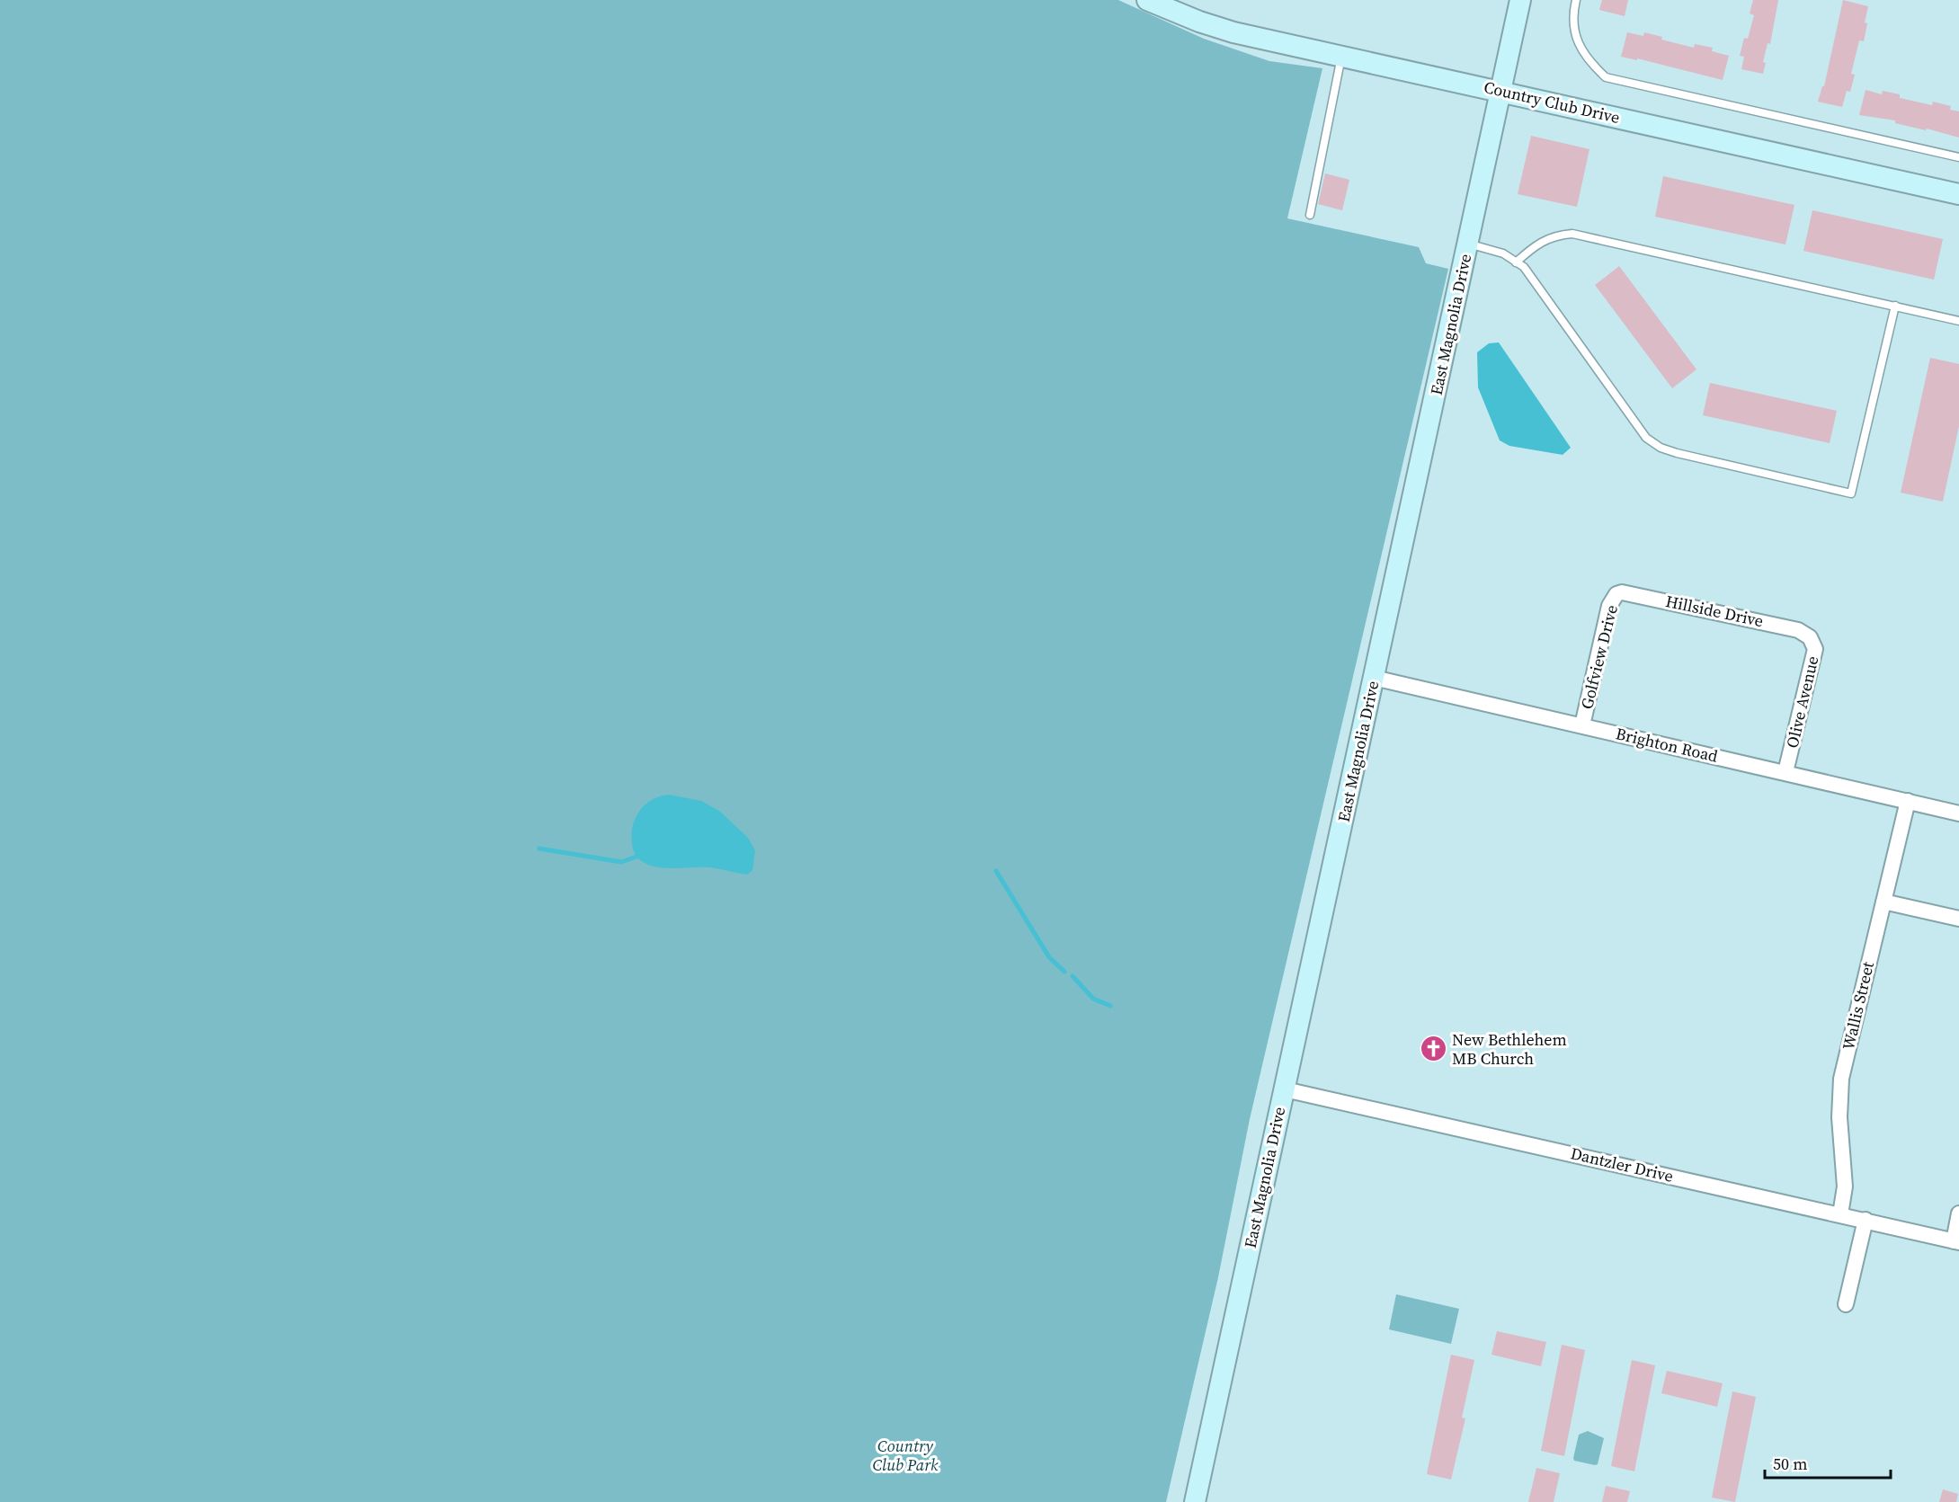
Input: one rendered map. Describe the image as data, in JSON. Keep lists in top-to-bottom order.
{
  "streets": {
    "main road": ["Country Club Drive", "East Magnolia Drive"],
    "street": [
      "Hillside Drive",
      "Golfview Drive",
      "Olive Avenue",
      "Brighton Road",
      "Wallis Street",
      "Dantzler Drive"
    ]
  },
  "crossings": [
    ["Country Club Drive", "East Magnolia Drive"],
    ["East Magnolia Drive", "Brighton Road"],
    ["East Magnolia Drive", "Dantzler Drive"],
    ["Hillside Drive", "Golfview Drive"],
    ["Hillside Drive", "Olive Avenue"],
    ["Golfview Drive", "Brighton Road"],
    ["Olive Avenue", "Brighton Road"],
    ["Brighton Road", "Wallis Street"],
    ["Wallis Street", "Dantzler Drive"]
  ],
  "parks": ["Country Club Park"],
  "places": {
    "church": ["New Bethlehem MB Church"]
  },
  "scale_bar": "50 m"
}
